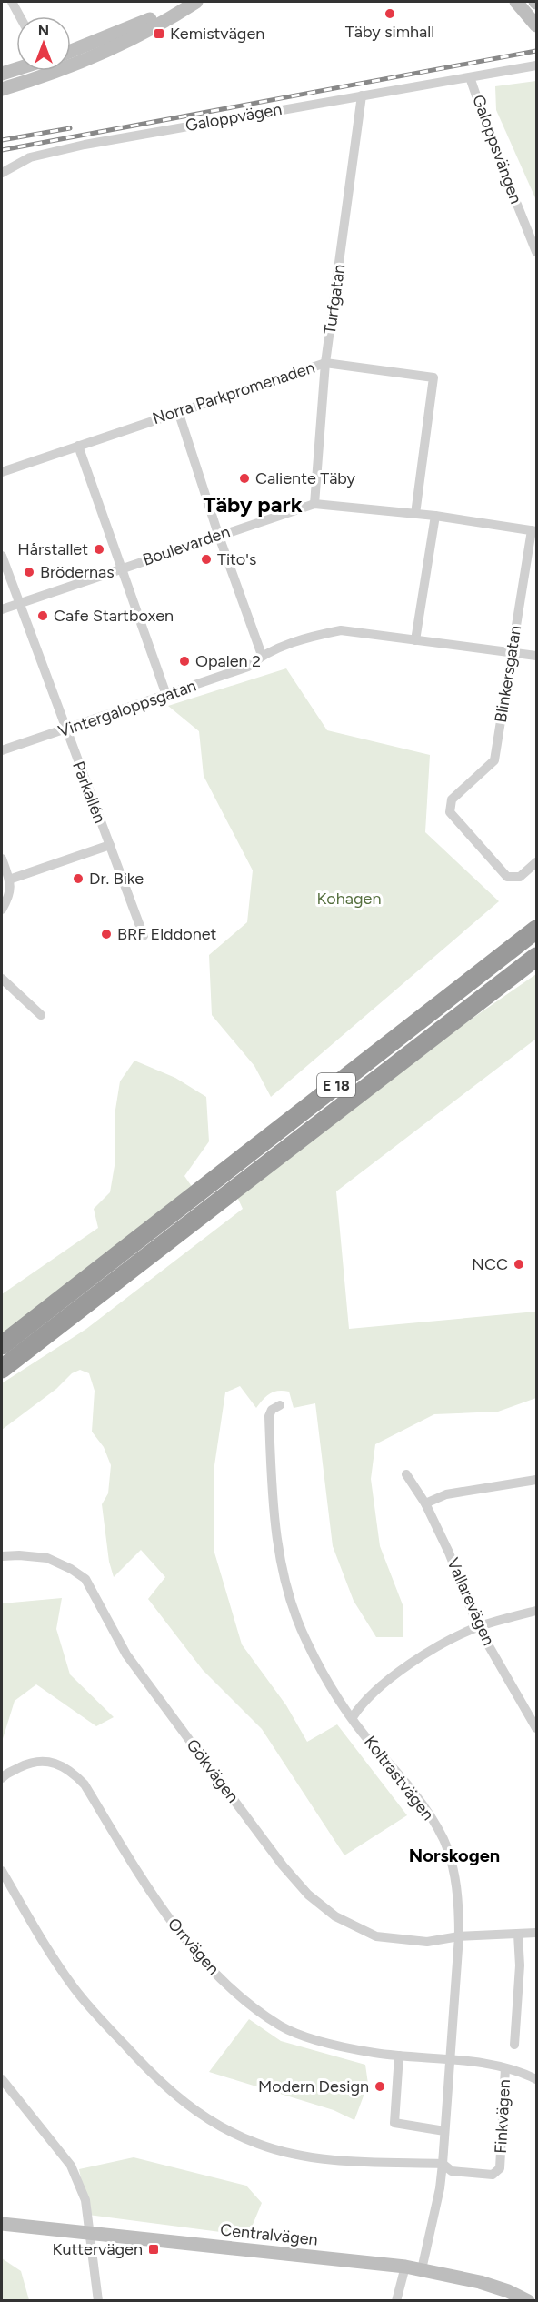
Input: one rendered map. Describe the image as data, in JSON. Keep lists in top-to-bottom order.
{
  "streets": {
    "highway": ["E 18"],
    "street": [
      "Galoppvägen",
      "Galoppsvängen",
      "Turfgatan",
      "Norra Parkpromenaden",
      "Boulevarden",
      "Blinkersgatan",
      "Vintergaloppsgatan",
      "Parkallén",
      "Vallarevägen",
      "Gökvägen",
      "Koltrastvägen",
      "Orrvägen",
      "Finkvägen",
      "Centralvägen"
    ]
  },
  "crossings": [
    ["Galoppvägen", "Galoppsvängen"],
    ["Galoppvägen", "Turfgatan"],
    ["Turfgatan", "Norra Parkpromenaden"],
    ["Turfgatan", "Boulevarden"],
    ["Norra Parkpromenaden", "Boulevarden"],
    ["Boulevarden", "Blinkersgatan"],
    ["Boulevarden", "Parkallén"],
    ["Blinkersgatan", "Vintergaloppsgatan"],
    ["Vintergaloppsgatan", "Parkallén"],
    ["Gökvägen", "Koltrastvägen"],
    ["Koltrastvägen", "Orrvägen"],
    ["Koltrastvägen", "Finkvägen"],
    ["Koltrastvägen", "Centralvägen"],
    ["Orrvägen", "Finkvägen"]
  ],
  "districts": ["Täby park", "Norskogen"],
  "parks": ["Kohagen"],
  "places": {
    "other": [
      "Täby simhall",
      "Caliente Täby",
      "Hårstallet",
      "Tito's",
      "Brödernas",
      "Cafe Startboxen",
      "Opalen 2",
      "Dr. Bike",
      "BRF Elddonet",
      "NCC",
      "Modern Design"
    ],
    "transit": ["Kemistvägen", "Kuttervägen"]
  },
  "north": "top"
}
